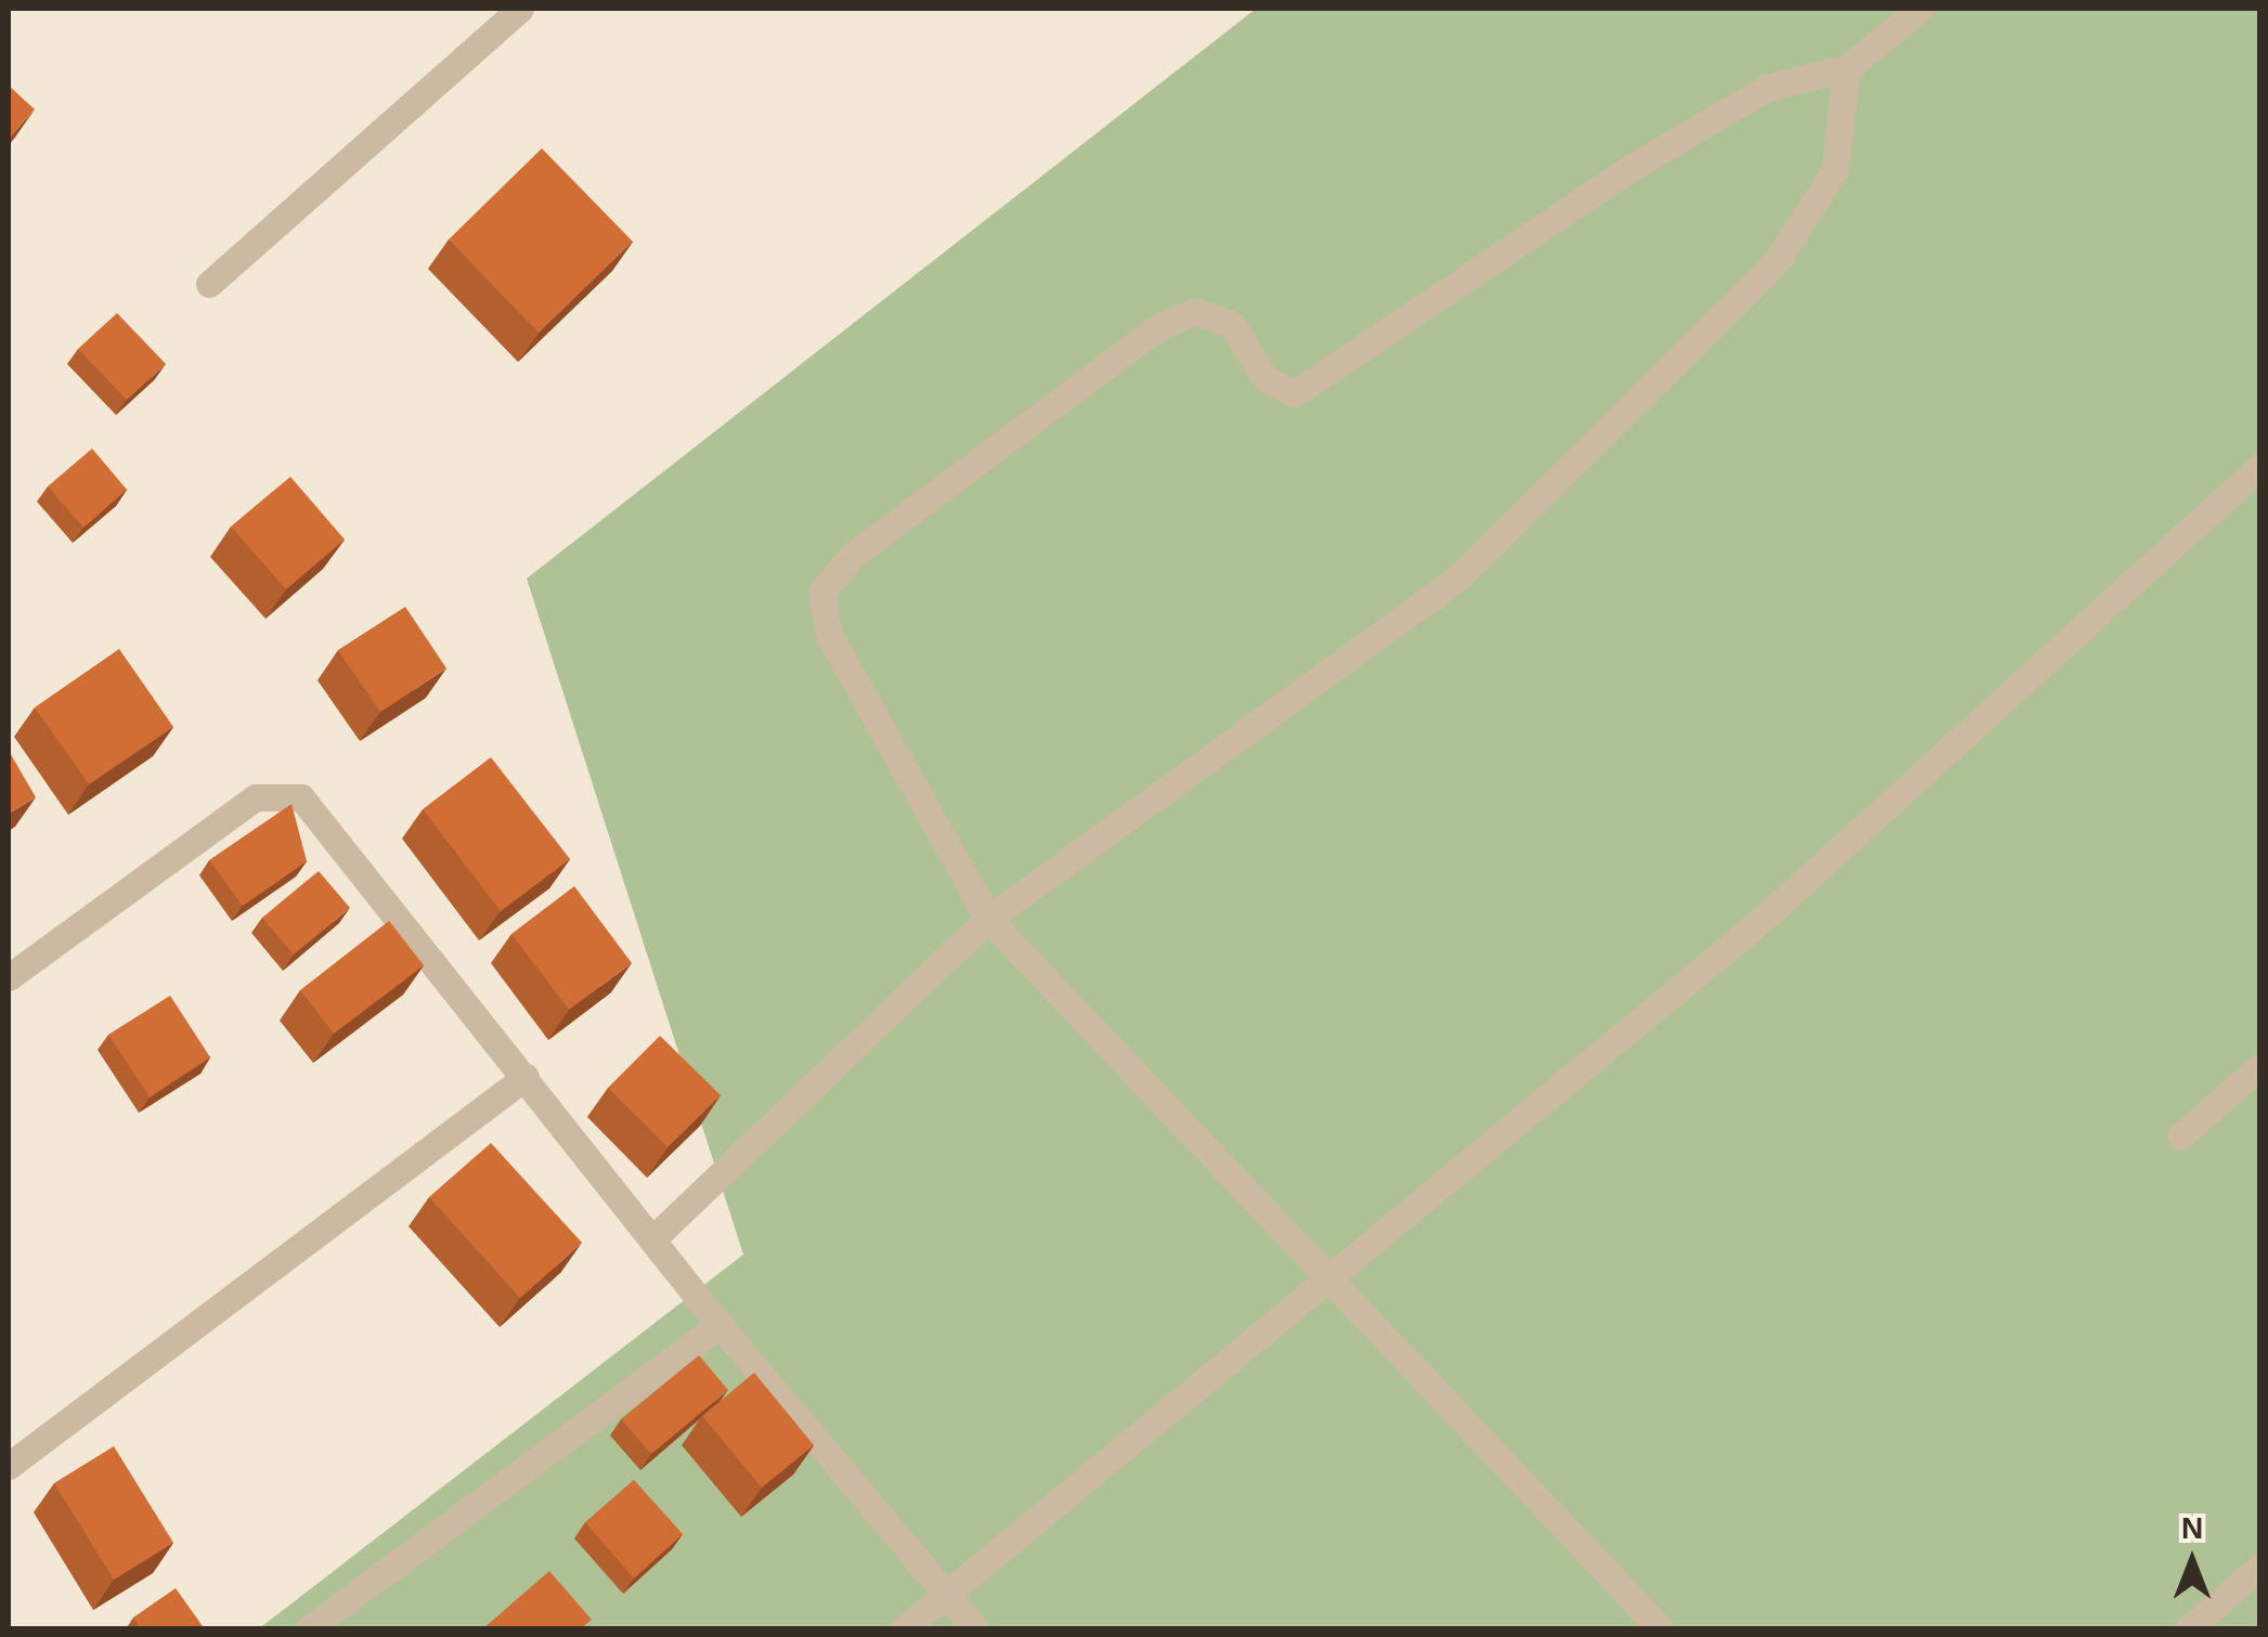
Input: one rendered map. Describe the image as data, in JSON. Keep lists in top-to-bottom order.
{
  "north": "top"
}
